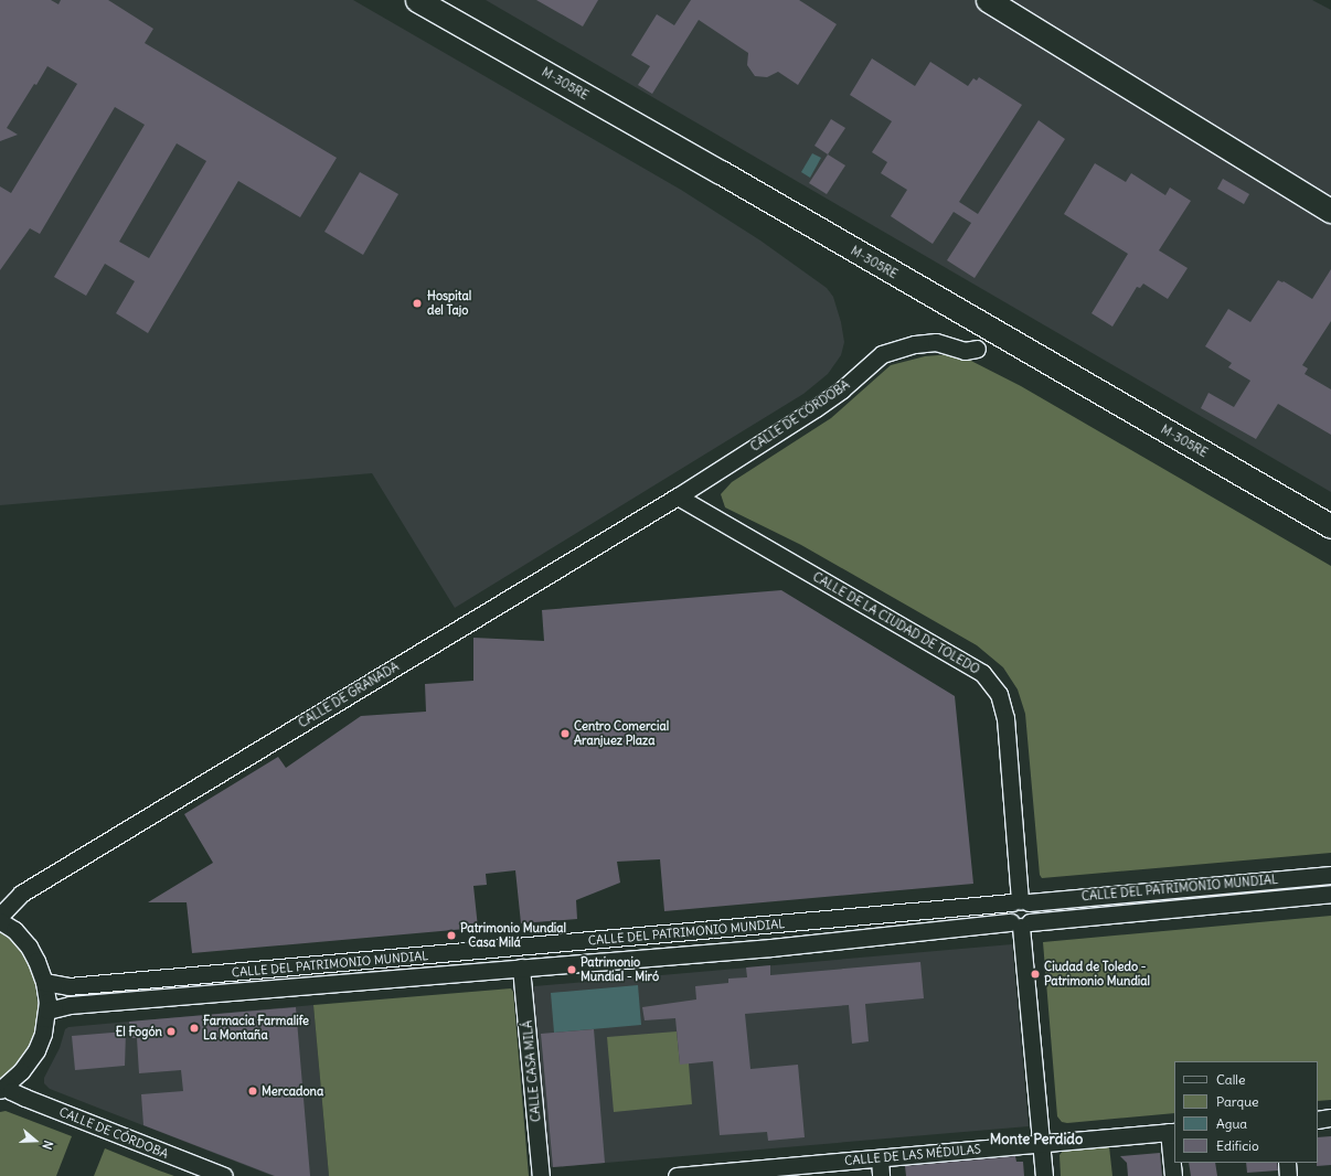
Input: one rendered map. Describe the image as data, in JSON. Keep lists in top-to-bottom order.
{
  "streets": {
    "main road": ["M-305RE"],
    "street": [
      "CALLE DE CÓRDOBA",
      "CALLE DE LA CIUDAD DE TOLEDO",
      "CALLE DE GRANADA",
      "CALLE DEL PATRIMONIO MUNDIAL",
      "CALLE CASA MILÁ",
      "CALLE DE LAS MÉDULAS"
    ]
  },
  "crossings": [
    ["CALLE DE CÓRDOBA", "CALLE DE LA CIUDAD DE TOLEDO"],
    ["CALLE DE CÓRDOBA", "CALLE DE GRANADA"],
    ["CALLE DE LA CIUDAD DE TOLEDO", "CALLE DE GRANADA"],
    ["CALLE DE LA CIUDAD DE TOLEDO", "CALLE DEL PATRIMONIO MUNDIAL"],
    ["CALLE DEL PATRIMONIO MUNDIAL", "CALLE CASA MILÁ"]
  ],
  "districts": ["Monte Perdido"],
  "places": [
    "Hospital del Tajo",
    "Centro Comercial Aranjuez Plaza",
    "Patrimonio Mundial - Casa Milá",
    "Patrimonio Mundial - Miró",
    "Ciudad de Toledo - Patrimonio Mundial",
    "Farmacia Farmalife La Montaña",
    "El Fogón",
    "Mercadona"
  ],
  "legend": [
    "Calle",
    "Parque",
    "Agua",
    "Edificio"
  ],
  "north": "right"
}
